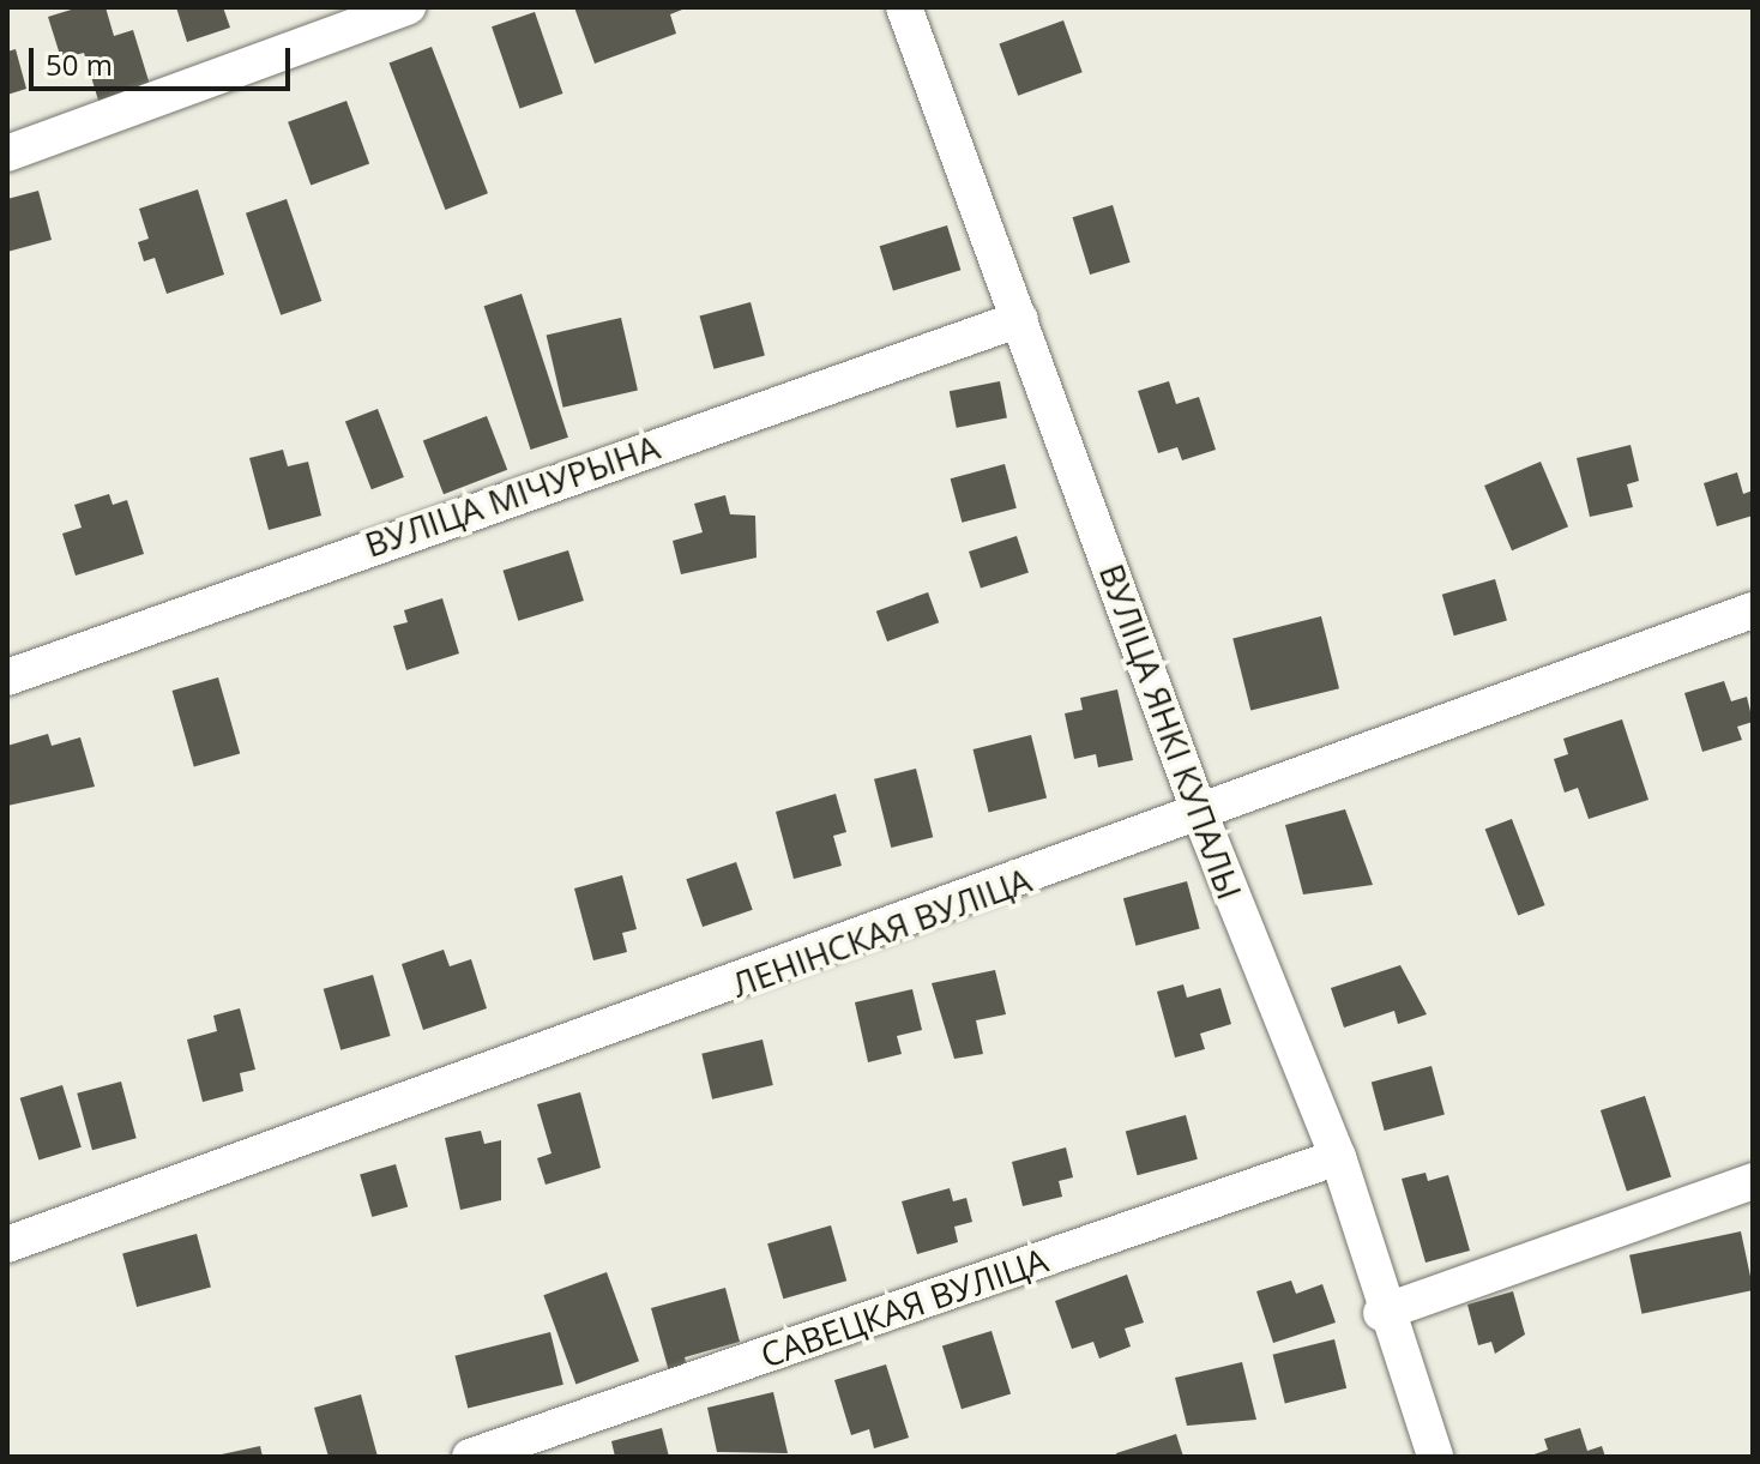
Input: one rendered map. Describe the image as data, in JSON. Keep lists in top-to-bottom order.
{
  "streets": {
    "street": [
      "ВУЛІЦА МІЧУРЫНА",
      "ВУЛІЦА ЯНКІ КУПАЛЫ",
      "ЛЕНІНСКАЯ ВУЛІЦА",
      "САВЕЦКАЯ ВУЛІЦА"
    ]
  },
  "crossings": [
    ["ВУЛІЦА МІЧУРЫНА", "ВУЛІЦА ЯНКІ КУПАЛЫ"],
    ["ВУЛІЦА ЯНКІ КУПАЛЫ", "ЛЕНІНСКАЯ ВУЛІЦА"],
    ["ВУЛІЦА ЯНКІ КУПАЛЫ", "САВЕЦКАЯ ВУЛІЦА"]
  ],
  "scale_bar": "50 m"
}
